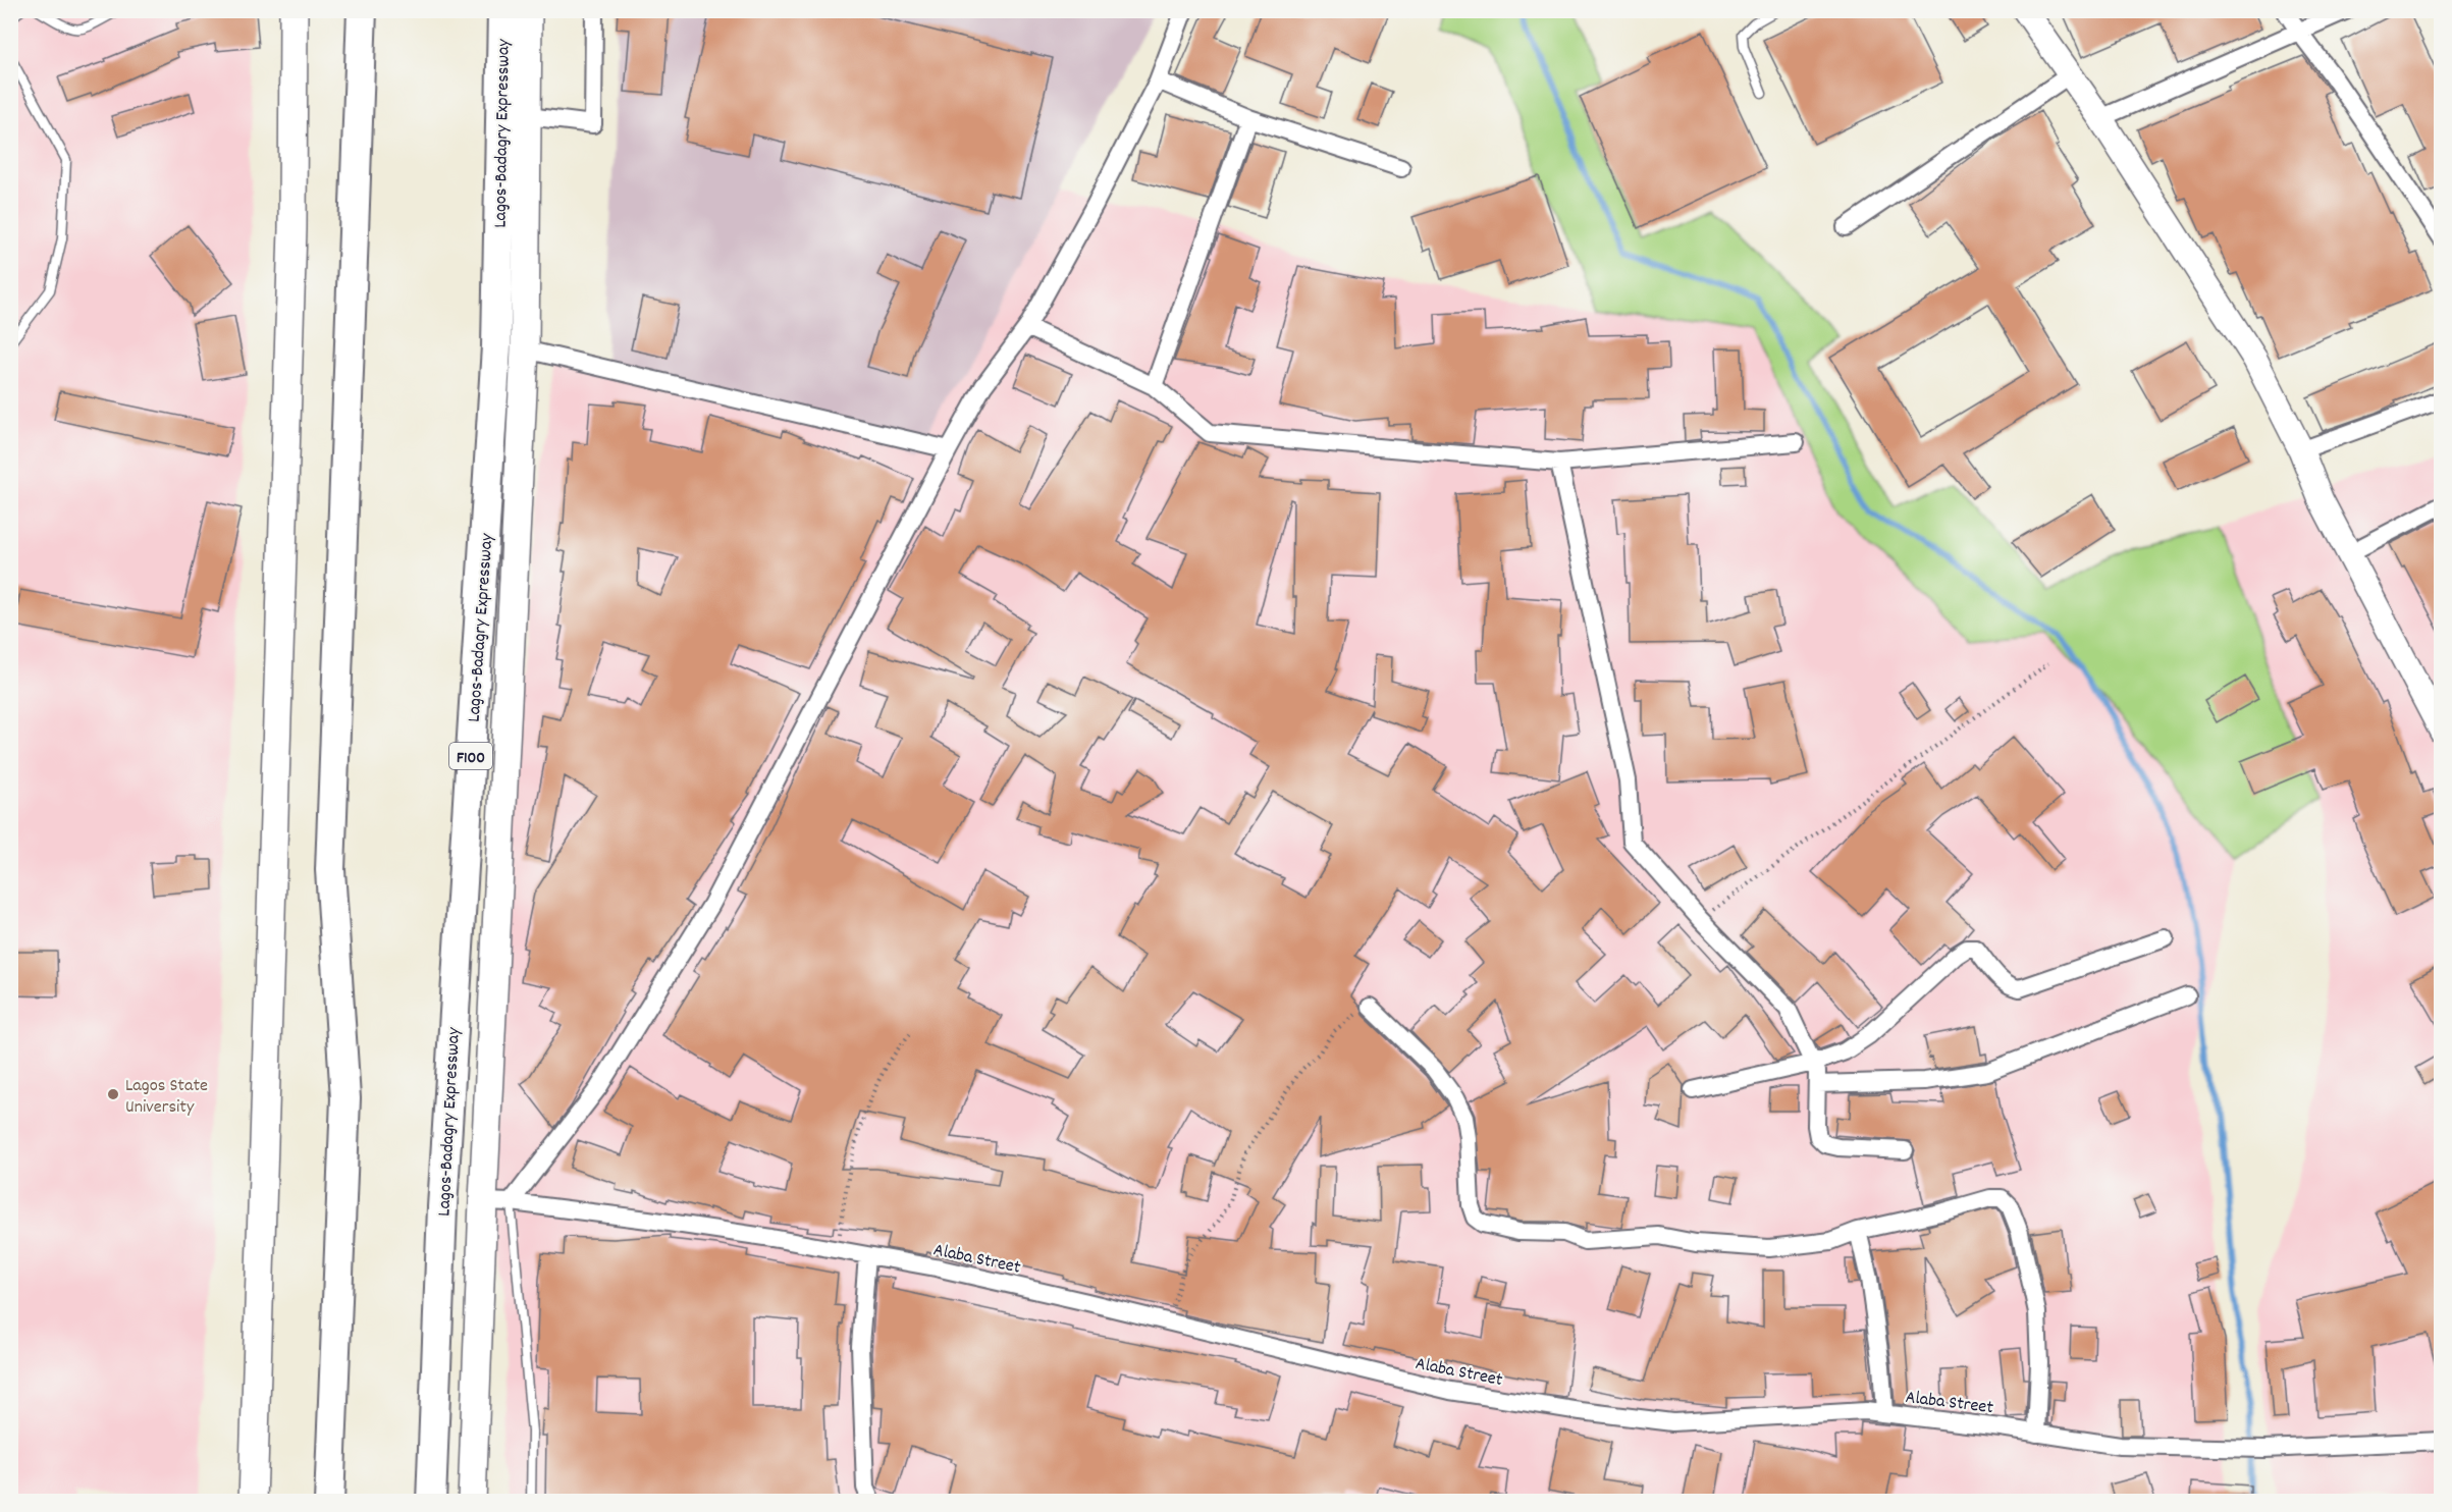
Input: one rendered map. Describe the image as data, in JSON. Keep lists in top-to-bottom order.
{
  "streets": {
    "highway": ["Lagos-Badagry Expressway", "F100"],
    "street": ["Alaba Street"]
  },
  "crossings": [
    ["Lagos-Badagry Expressway", "Alaba Street"]
  ],
  "places": ["Lagos State University"]
}
